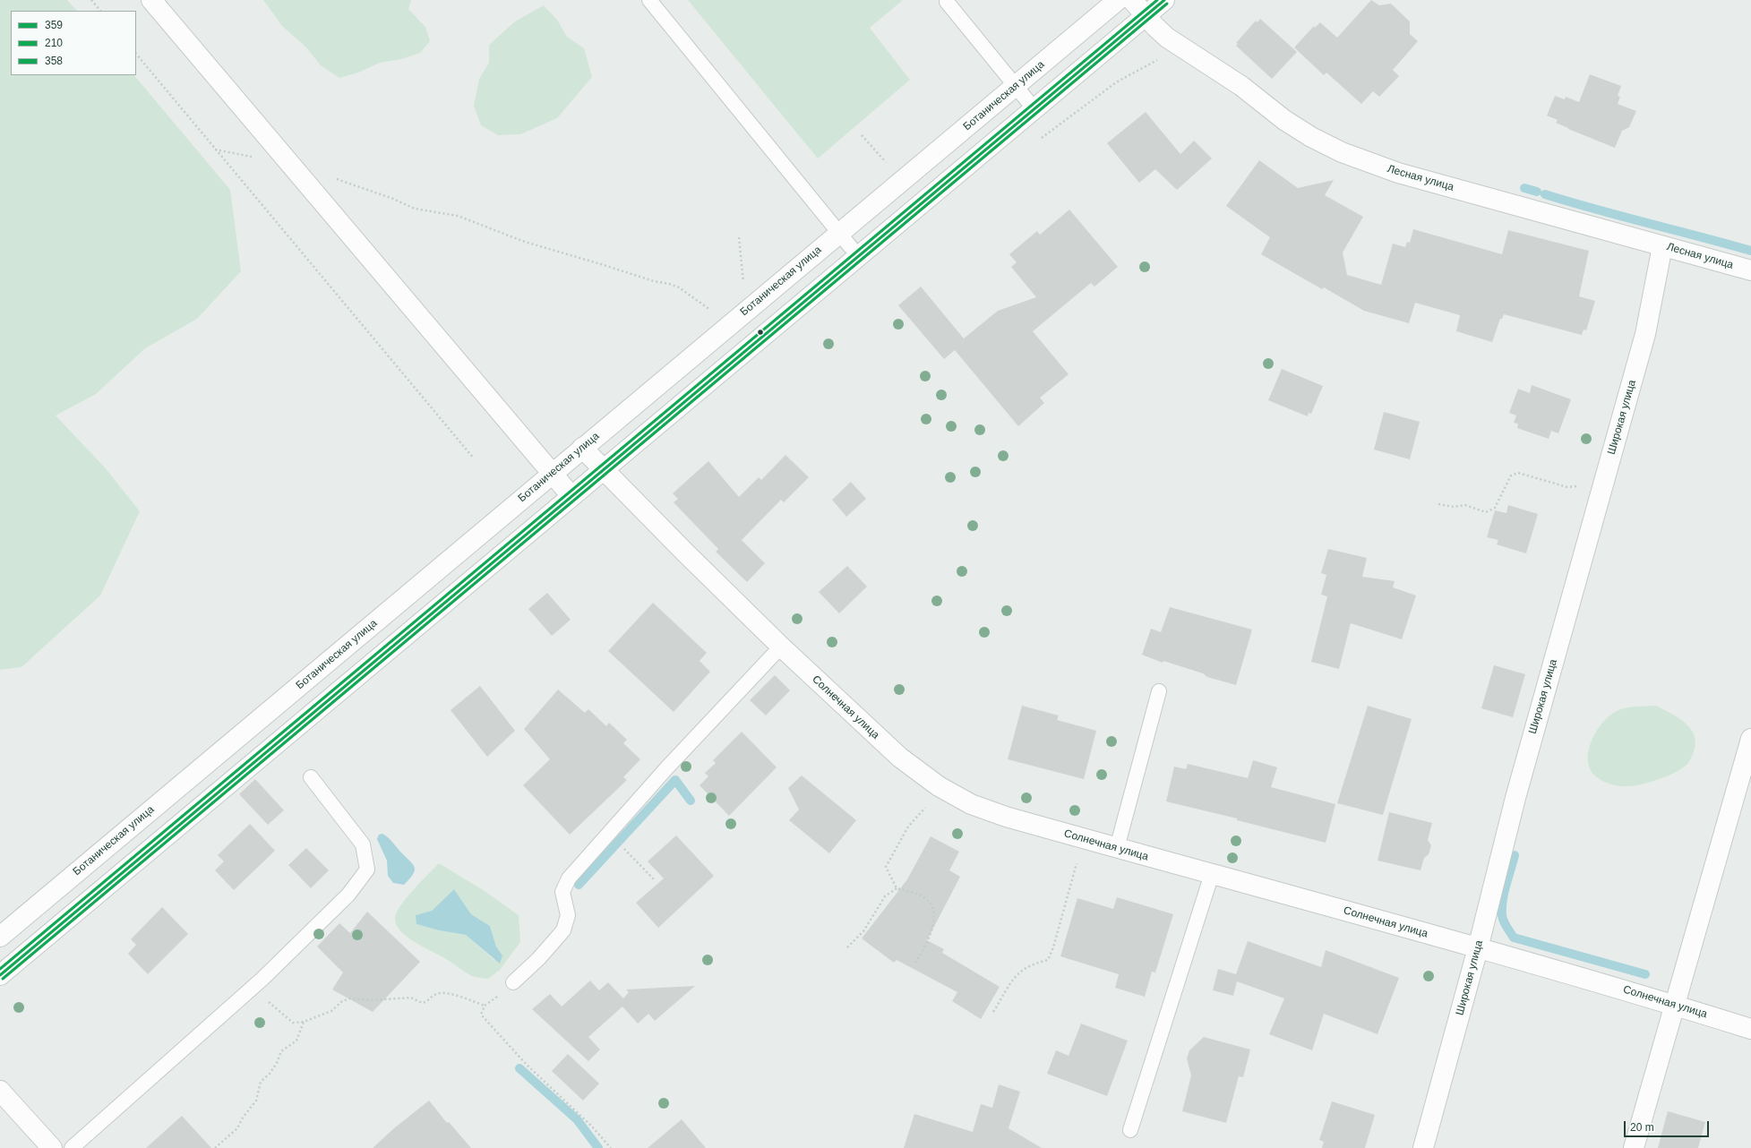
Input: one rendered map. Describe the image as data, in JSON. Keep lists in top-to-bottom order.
{
  "streets": {
    "street": [
      "Ботаническая улица",
      "Лесная улица",
      "Широкая улица",
      "Солнечная улица"
    ]
  },
  "crossings": [
    ["Ботаническая улица", "Солнечная улица"],
    ["Лесная улица", "Широкая улица"],
    ["Широкая улица", "Солнечная улица"]
  ],
  "lines": ["transit line 359", "transit line 358", "transit line 210"],
  "legend": ["359", "210", "358"],
  "scale_bar": "20 m"
}
